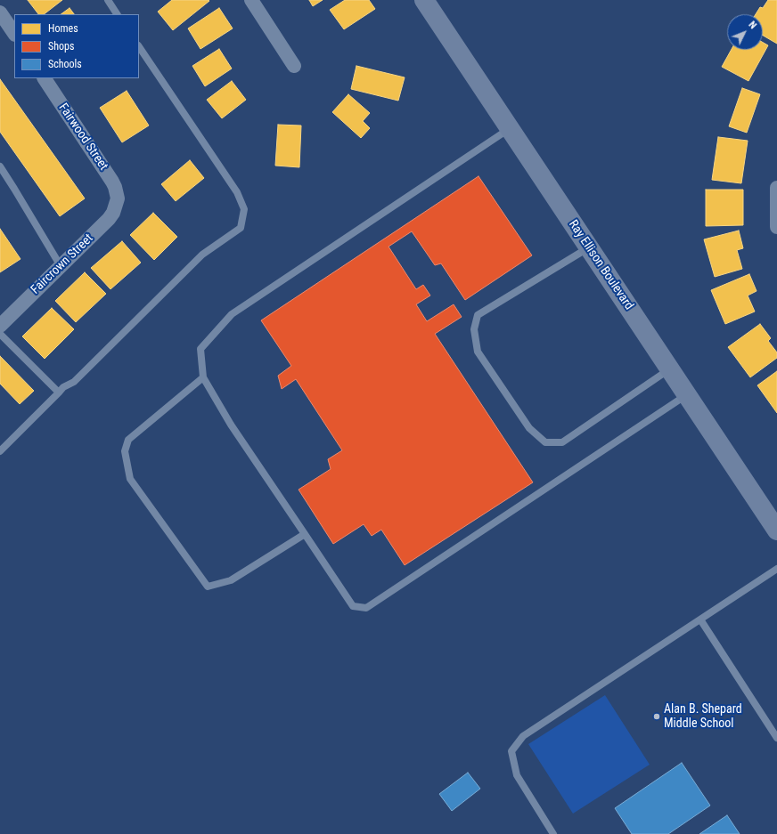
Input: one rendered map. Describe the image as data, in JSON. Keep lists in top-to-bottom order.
{
  "streets": {
    "main road": ["Ray Ellison Boulevard"],
    "street": ["Fairwood Street", "Faircrown Street"]
  },
  "crossings": [
    ["Fairwood Street", "Faircrown Street"]
  ],
  "places": ["Alan B. Shepard Middle School"],
  "legend": ["Homes", "Shops", "Schools"],
  "north": "top right"
}
